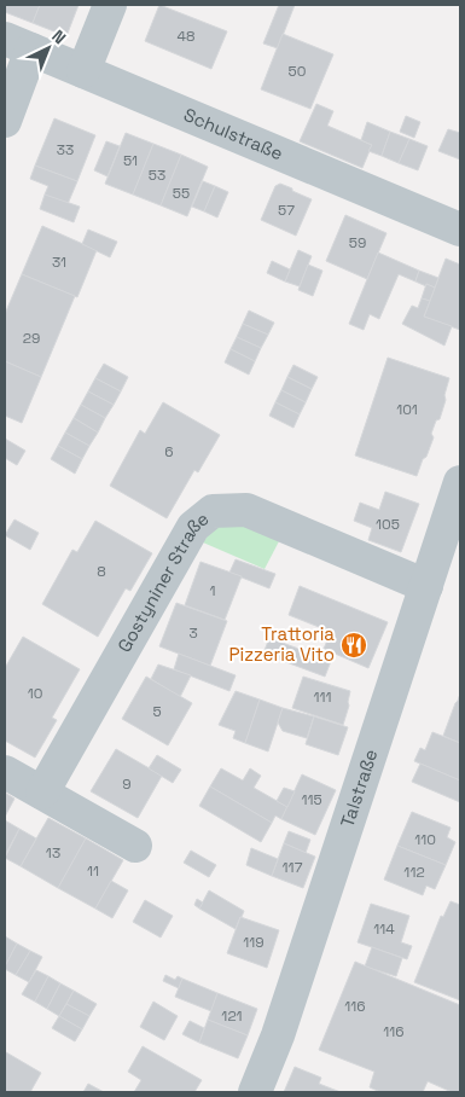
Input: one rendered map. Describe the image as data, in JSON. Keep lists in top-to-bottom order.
{
  "streets": {
    "street": ["Schulstraße", "Gostyniner Straße", "Talstraße"]
  },
  "crossings": [
    ["Gostyniner Straße", "Talstraße"]
  ],
  "places": {
    "restaurant": ["Trattoria Pizzeria Vito"]
  },
  "house_numbers": [
    "48",
    "50",
    "33",
    "51",
    "53",
    "55",
    "57",
    "59",
    "31",
    "29",
    "101",
    "6",
    "105",
    "8",
    "1",
    "3",
    "10",
    "111",
    "5",
    "9",
    "115",
    "110",
    "13",
    "117",
    "11",
    "112",
    "114",
    "119",
    "116",
    "121",
    "116"
  ],
  "north": "top right"
}
